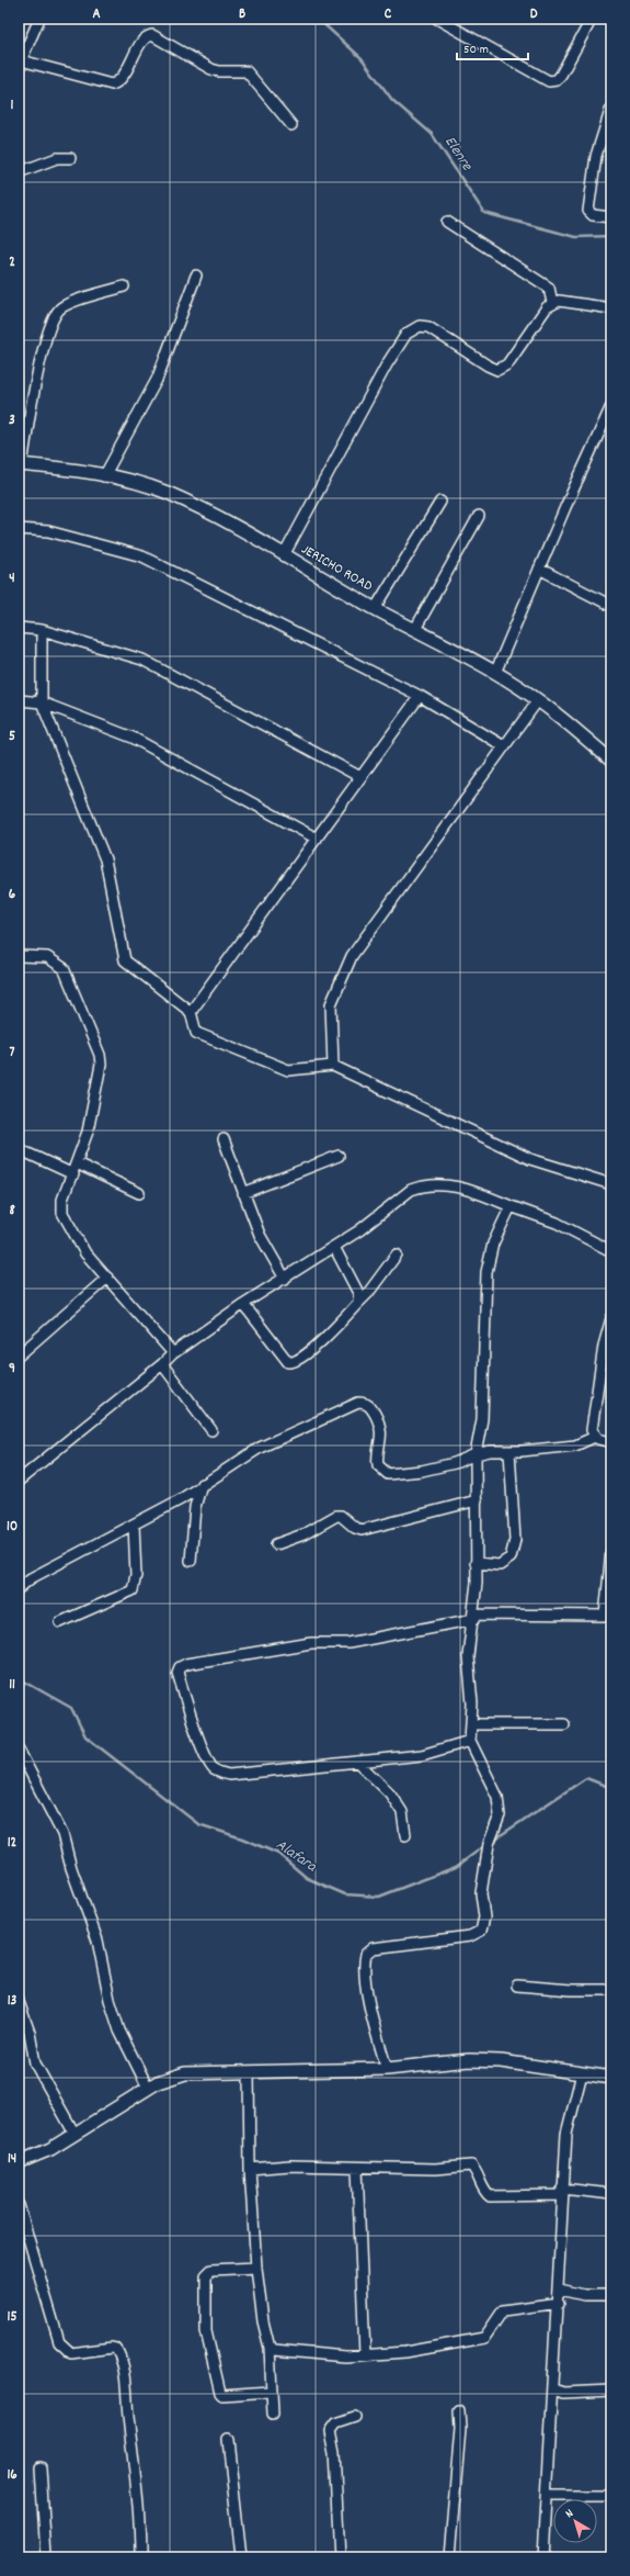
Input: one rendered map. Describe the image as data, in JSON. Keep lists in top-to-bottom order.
{
  "streets": {
    "street": ["JERICHO ROAD"]
  },
  "water": ["Elenre", "Alafara"],
  "scale_bar": "50 m",
  "north": "top left",
  "grid": {
    "columns": [
      "A",
      "B",
      "C",
      "D"
    ],
    "rows": [
      "1",
      "2",
      "3",
      "4",
      "5",
      "6",
      "7",
      "8",
      "9",
      "10",
      "11",
      "12",
      "13",
      "14",
      "15",
      "16"
    ]
  }
}
